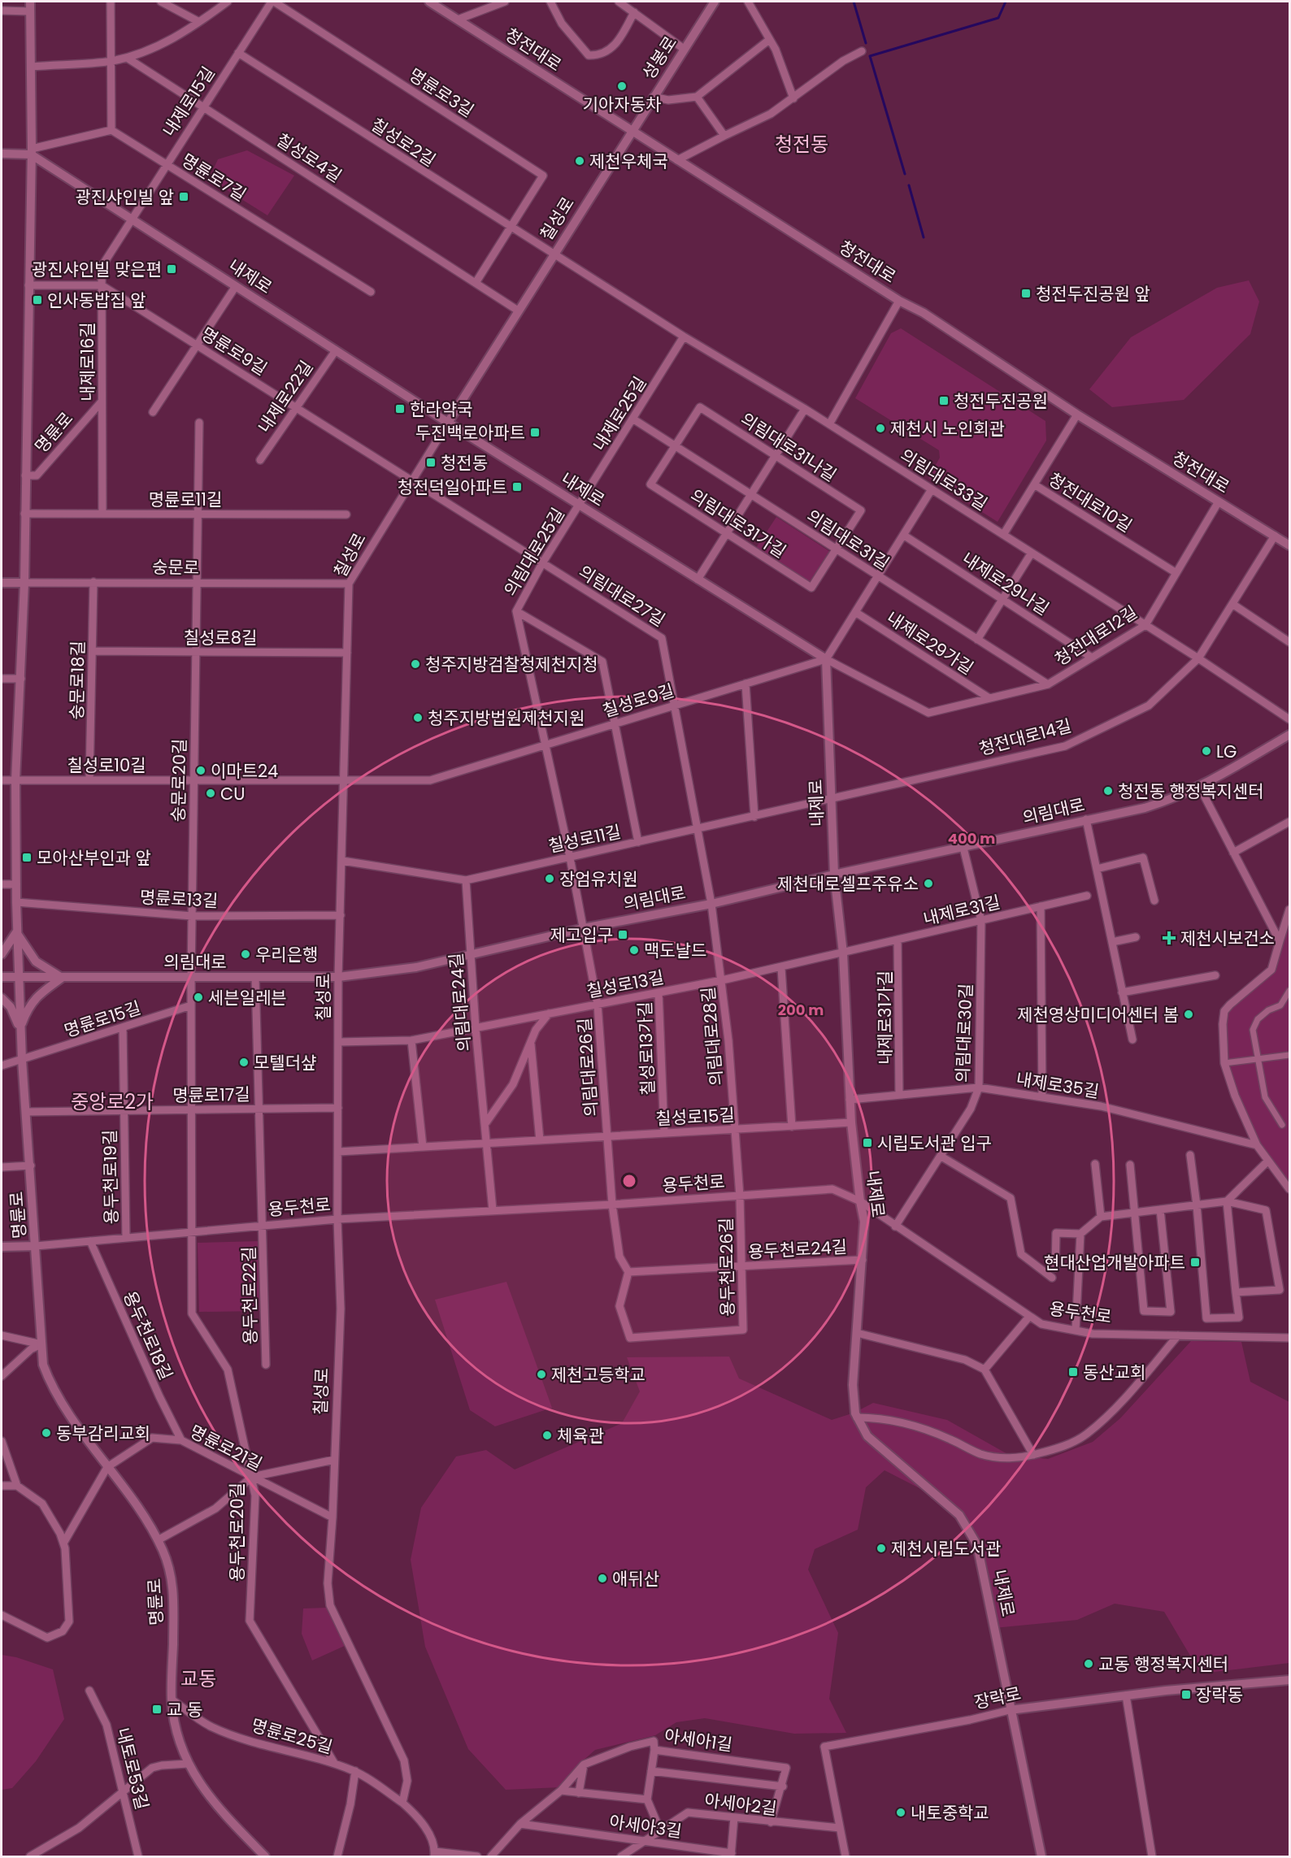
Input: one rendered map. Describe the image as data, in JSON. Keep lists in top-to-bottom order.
{
  "streets": {
    "street": [
      "청전대로",
      "성봉로",
      "명륜로3길",
      "내제로15길",
      "칠성로2길",
      "칠성로4길",
      "명륜로7길",
      "칠성로",
      "내제로",
      "명륜로9길",
      "내제로16길",
      "내제로22길",
      "내제로25길",
      "명륜로",
      "의림대로31나길",
      "의림대로33길",
      "명륜로11길",
      "청전대로10길",
      "의림대로31가길",
      "의림대로31길",
      "의림대로25길",
      "숭문로",
      "내제로29나길",
      "의림대로27길",
      "청전대로12길",
      "칠성로8길",
      "내제로29가길",
      "숭문로18길",
      "칠성로9길",
      "청전대로14길",
      "칠성로10길",
      "숭문로20길",
      "의림대로",
      "칠성로11길",
      "명륜로13길",
      "내제로31길",
      "칠성로13길",
      "의림대로24길",
      "내제로31가길",
      "명륜로15길",
      "의림대로30길",
      "의림대로28길",
      "칠성로13가길",
      "의림대로26길",
      "내제로35길",
      "명륜로17길",
      "칠성로15길",
      "용두천로19길",
      "용두천로",
      "용두천로24길",
      "용두천로26길",
      "용두천로22길",
      "용두천로18길",
      "명륜로21길",
      "용두천로20길",
      "장락로",
      "명륜로25길",
      "아세아1길",
      "내토로53길",
      "아세아2길",
      "아세아3길"
    ]
  },
  "crossings": [
    ["청전대로", "성봉로"],
    ["청전대로", "칠성로"],
    ["청전대로", "청전대로10길"],
    ["청전대로", "청전대로12길"],
    ["청전대로", "청전대로14길"],
    ["성봉로", "칠성로"],
    ["명륜로3길", "내제로15길"],
    ["명륜로3길", "칠성로2길"],
    ["내제로15길", "칠성로2길"],
    ["내제로15길", "칠성로4길"],
    ["내제로15길", "명륜로7길"],
    ["내제로15길", "내제로"],
    ["내제로15길", "내제로16길"],
    ["칠성로2길", "칠성로"],
    ["칠성로2길", "의림대로33길"],
    ["칠성로4길", "칠성로"],
    ["칠성로", "내제로"],
    ["칠성로", "명륜로9길"],
    ["칠성로", "의림대로33길"],
    ["칠성로", "숭문로"],
    ["칠성로", "의림대로27길"],
    ["칠성로", "칠성로8길"],
    ["칠성로", "칠성로9길"],
    ["칠성로", "칠성로10길"],
    ["칠성로", "의림대로"],
    ["칠성로", "칠성로11길"],
    ["칠성로", "명륜로13길"],
    ["칠성로", "칠성로13길"],
    ["칠성로", "명륜로17길"],
    ["칠성로", "칠성로15길"],
    ["칠성로", "용두천로"],
    ["칠성로", "명륜로21길"],
    ["칠성로", "명륜로25길"],
    ["내제로", "내제로16길"],
    ["내제로", "내제로22길"],
    ["내제로", "내제로25길"],
    ["내제로", "명륜로"],
    ["내제로", "의림대로25길"],
    ["내제로", "청전대로12길"],
    ["내제로", "칠성로9길"],
    ["내제로", "청전대로14길"],
    ["내제로", "의림대로"],
    ["내제로", "칠성로11길"],
    ["내제로", "내제로31길"],
    ["내제로", "칠성로13길"],
    ["내제로", "내제로35길"],
    ["내제로", "칠성로15길"],
    ["내제로", "용두천로"],
    ["내제로", "용두천로24길"],
    ["내제로", "장락로"],
    ["명륜로9길", "내제로16길"],
    ["명륜로9길", "내제로22길"],
    ["명륜로9길", "의림대로27길"],
    ["내제로16길", "명륜로"],
    ["내제로16길", "명륜로11길"],
    ["내제로25길", "의림대로33길"],
    ["내제로25길", "의림대로31길"],
    ["내제로25길", "의림대로25길"],
    ["명륜로", "명륜로11길"],
    ["명륜로", "숭문로"],
    ["명륜로", "칠성로10길"],
    ["명륜로", "의림대로"],
    ["명륜로", "명륜로13길"],
    ["명륜로", "명륜로15길"],
    ["명륜로", "명륜로17길"],
    ["명륜로", "용두천로"],
    ["명륜로", "명륜로21길"],
    ["명륜로", "명륜로25길"],
    ["의림대로31나길", "의림대로31가길"],
    ["의림대로31나길", "의림대로31길"],
    ["의림대로33길", "청전대로12길"],
    ["의림대로33길", "청전대로14길"],
    ["명륜로11길", "숭문로20길"],
    ["청전대로10길", "청전대로12길"],
    ["의림대로31가길", "의림대로31길"],
    ["의림대로31길", "청전대로12길"],
    ["의림대로25길", "의림대로27길"],
    ["의림대로25길", "칠성로9길"],
    ["의림대로25길", "의림대로"],
    ["의림대로25길", "칠성로11길"],
    ["의림대로25길", "의림대로26길"],
    ["숭문로", "숭문로18길"],
    ["숭문로", "숭문로20길"],
    ["내제로29나길", "청전대로12길"],
    ["의림대로27길", "칠성로9길"],
    ["의림대로27길", "의림대로"],
    ["의림대로27길", "칠성로11길"],
    ["의림대로27길", "의림대로28길"],
    ["청전대로12길", "내제로29가길"],
    ["청전대로12길", "칠성로9길"],
    ["칠성로8길", "숭문로18길"],
    ["칠성로8길", "숭문로20길"],
    ["숭문로18길", "칠성로10길"],
    ["칠성로9길", "칠성로10길"],
    ["청전대로14길", "칠성로11길"],
    ["칠성로10길", "숭문로20길"],
    ["숭문로20길", "의림대로"],
    ["숭문로20길", "명륜로13길"],
    ["숭문로20길", "명륜로15길"],
    ["숭문로20길", "명륜로17길"],
    ["숭문로20길", "용두천로20길"],
    ["의림대로", "의림대로24길"],
    ["의림대로", "의림대로30길"],
    ["의림대로", "의림대로28길"],
    ["의림대로", "의림대로26길"],
    ["의림대로", "용두천로22길"],
    ["칠성로11길", "의림대로24길"],
    ["내제로31길", "칠성로13길"],
    ["내제로31길", "내제로31가길"],
    ["내제로31길", "의림대로30길"],
    ["칠성로13길", "의림대로24길"],
    ["칠성로13길", "의림대로28길"],
    ["칠성로13길", "칠성로13가길"],
    ["칠성로13길", "의림대로26길"],
    ["의림대로24길", "칠성로15길"],
    ["의림대로24길", "용두천로"],
    ["내제로31가길", "내제로35길"],
    ["명륜로15길", "용두천로19길"],
    ["의림대로30길", "내제로35길"],
    ["의림대로30길", "용두천로"],
    ["의림대로28길", "칠성로15길"],
    ["의림대로28길", "용두천로"],
    ["의림대로28길", "용두천로26길"],
    ["칠성로13가길", "칠성로15길"],
    ["의림대로26길", "칠성로15길"],
    ["의림대로26길", "용두천로"],
    ["명륜로17길", "용두천로19길"],
    ["명륜로17길", "용두천로22길"],
    ["명륜로17길", "용두천로20길"],
    ["용두천로19길", "용두천로"],
    ["용두천로", "용두천로26길"],
    ["용두천로", "용두천로22길"],
    ["용두천로", "용두천로18길"],
    ["용두천로", "용두천로20길"],
    ["용두천로24길", "용두천로26길"],
    ["용두천로18길", "명륜로21길"],
    ["명륜로21길", "용두천로20길"],
    ["용두천로20길", "명륜로25길"],
    ["장락로", "아세아2길"],
    ["아세아2길", "아세아3길"]
  ],
  "districts": ["청전동", "중앙로2가", "교동"],
  "places": {
    "other": [
      "기아자동차",
      "제천우체국",
      "제천시 노인회관",
      "청주지방검찰청제천지청",
      "청주지방법원제천지원",
      "LG",
      "이마트24",
      "청전동 행정복지센터",
      "CU",
      "장엄유치원",
      "제천대로셀프주유소",
      "맥도날드",
      "우리은행",
      "세븐일레븐",
      "제천영상미디어센터 봄",
      "모텔더샾",
      "제천고등학교",
      "동부감리교회",
      "체육관",
      "제천시립도서관",
      "애뒤산",
      "교동 행정복지센터",
      "내토중학교"
    ],
    "transit": [
      "광진샤인빌 앞",
      "광진샤인빌 맞은편",
      "청전두진공원 앞",
      "인사동밥집 앞",
      "청전두진공원",
      "한라약국",
      "두진백로아파트",
      "청전동",
      "청전덕일아파트",
      "모아산부인과 앞",
      "제고입구",
      "시립도서관 입구",
      "현대산업개발아파트",
      "동산교회",
      "장락동",
      "교 동"
    ],
    "health": ["제천시보건소"]
  },
  "rings": ["400 m", "200 m"]
}
